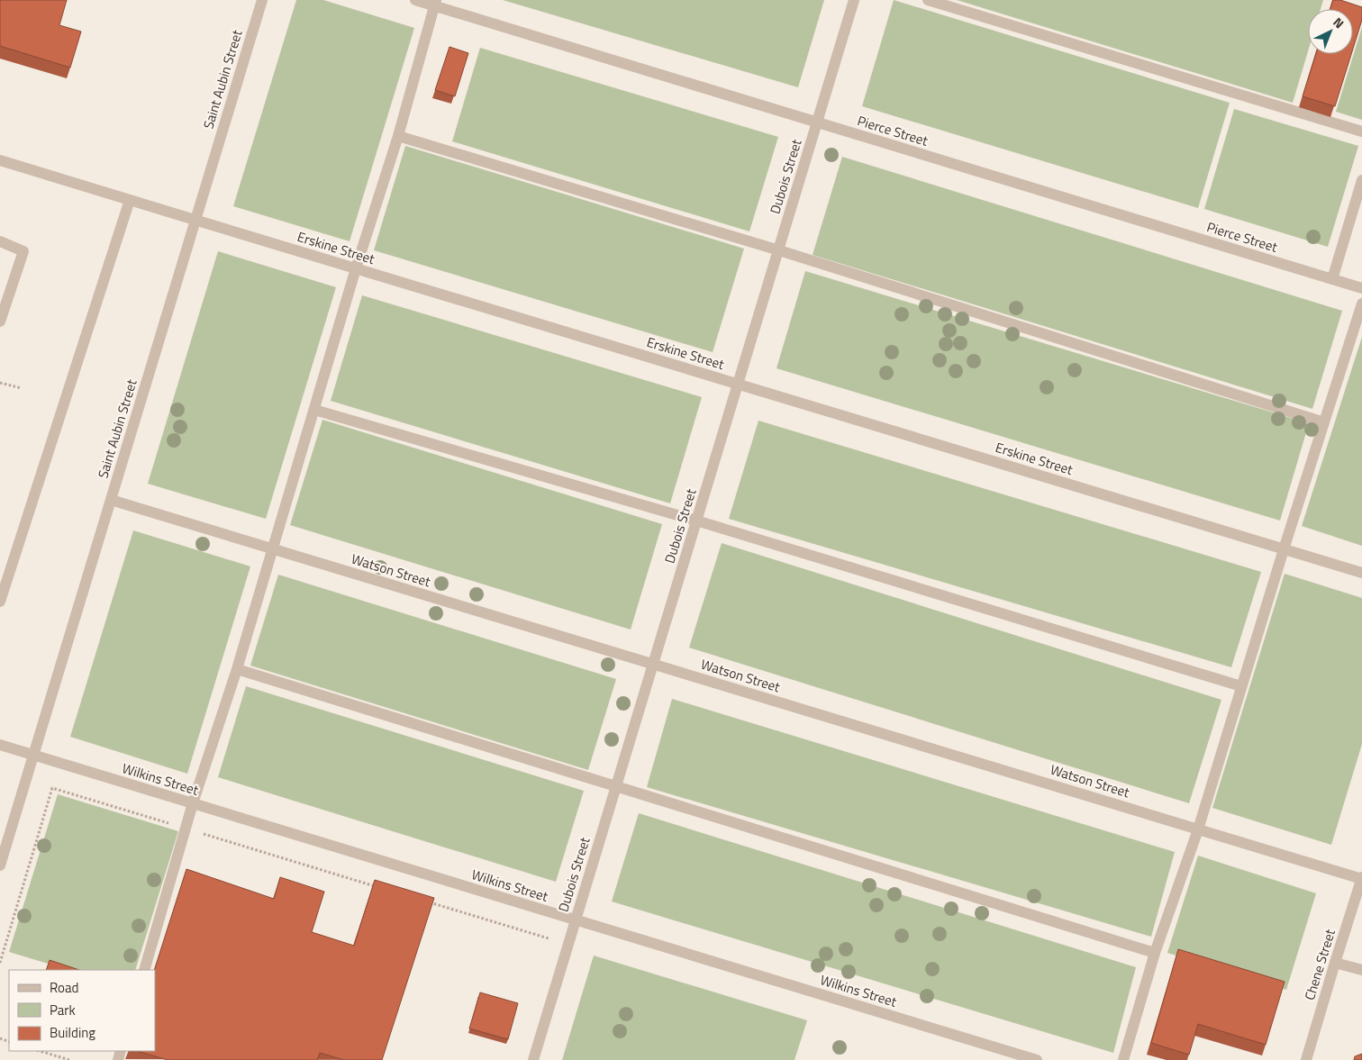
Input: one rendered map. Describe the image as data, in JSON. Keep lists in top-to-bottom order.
{
  "streets": {
    "street": [
      "Saint Aubin Street",
      "Pierce Street",
      "Dubois Street",
      "Erskine Street",
      "Watson Street",
      "Wilkins Street",
      "Chene Street"
    ]
  },
  "crossings": [
    ["Saint Aubin Street", "Erskine Street"],
    ["Saint Aubin Street", "Watson Street"],
    ["Saint Aubin Street", "Wilkins Street"],
    ["Pierce Street", "Dubois Street"],
    ["Dubois Street", "Erskine Street"],
    ["Dubois Street", "Watson Street"],
    ["Dubois Street", "Wilkins Street"],
    ["Watson Street", "Chene Street"]
  ],
  "legend": ["Road", "Park", "Building"],
  "north": "top right"
}
